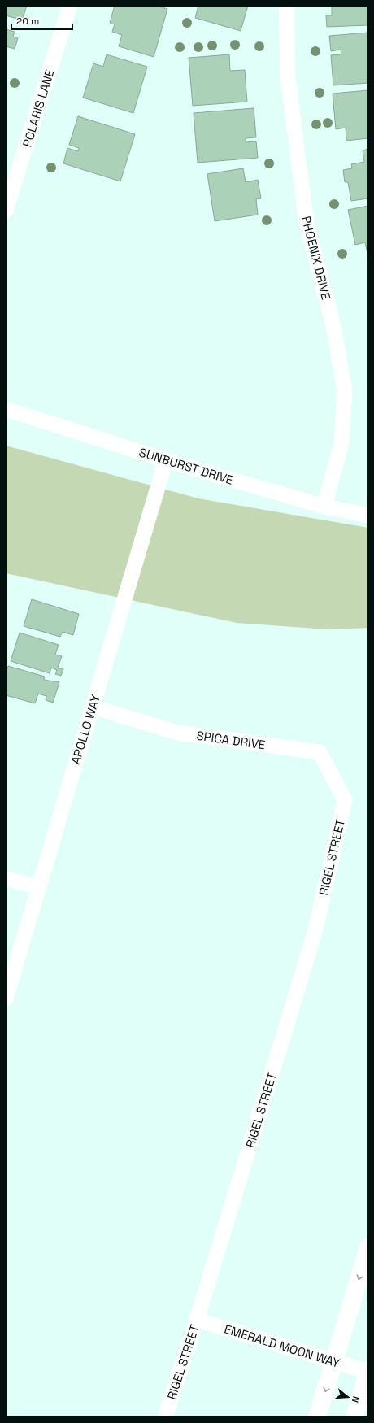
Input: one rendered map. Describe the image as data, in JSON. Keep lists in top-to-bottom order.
{
  "streets": {
    "street": [
      "POLARIS LANE",
      "PHOENIX DRIVE",
      "SUNBURST DRIVE",
      "APOLLO WAY",
      "SPICA DRIVE",
      "RIGEL STREET",
      "EMERALD MOON WAY"
    ]
  },
  "crossings": [
    ["PHOENIX DRIVE", "SUNBURST DRIVE"],
    ["SUNBURST DRIVE", "APOLLO WAY"],
    ["APOLLO WAY", "SPICA DRIVE"],
    ["SPICA DRIVE", "RIGEL STREET"],
    ["RIGEL STREET", "EMERALD MOON WAY"]
  ],
  "scale_bar": "20 m",
  "north": "right"
}
